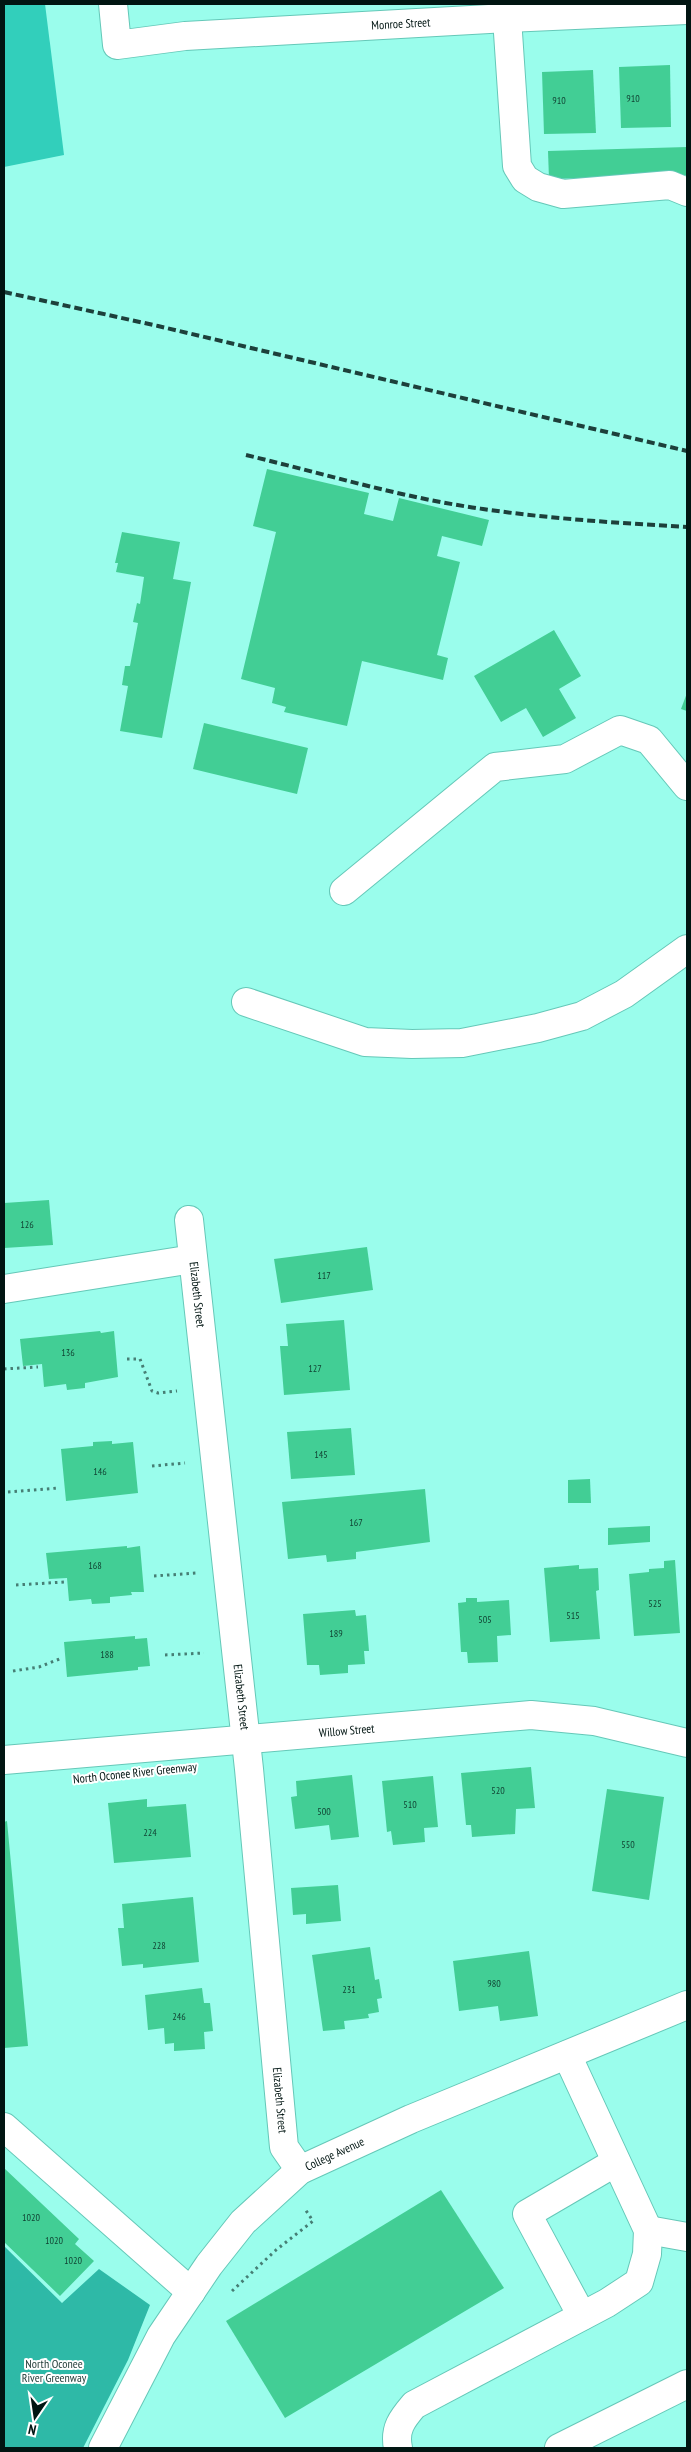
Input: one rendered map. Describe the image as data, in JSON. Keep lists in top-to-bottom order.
{
  "streets": {
    "street": [
      "Monroe Street",
      "Elizabeth Street",
      "Willow Street",
      "College Avenue"
    ]
  },
  "crossings": [
    ["Elizabeth Street", "Willow Street"],
    ["Elizabeth Street", "College Avenue"]
  ],
  "parks": ["North Oconee River Greenway"],
  "house_numbers": [
    "910",
    "910",
    "126",
    "117",
    "136",
    "127",
    "145",
    "146",
    "167",
    "168",
    "525",
    "515",
    "505",
    "189",
    "188",
    "520",
    "510",
    "500",
    "224",
    "550",
    "228",
    "980",
    "231",
    "246",
    "1020",
    "1020",
    "1020"
  ],
  "north": "bottom"
}
